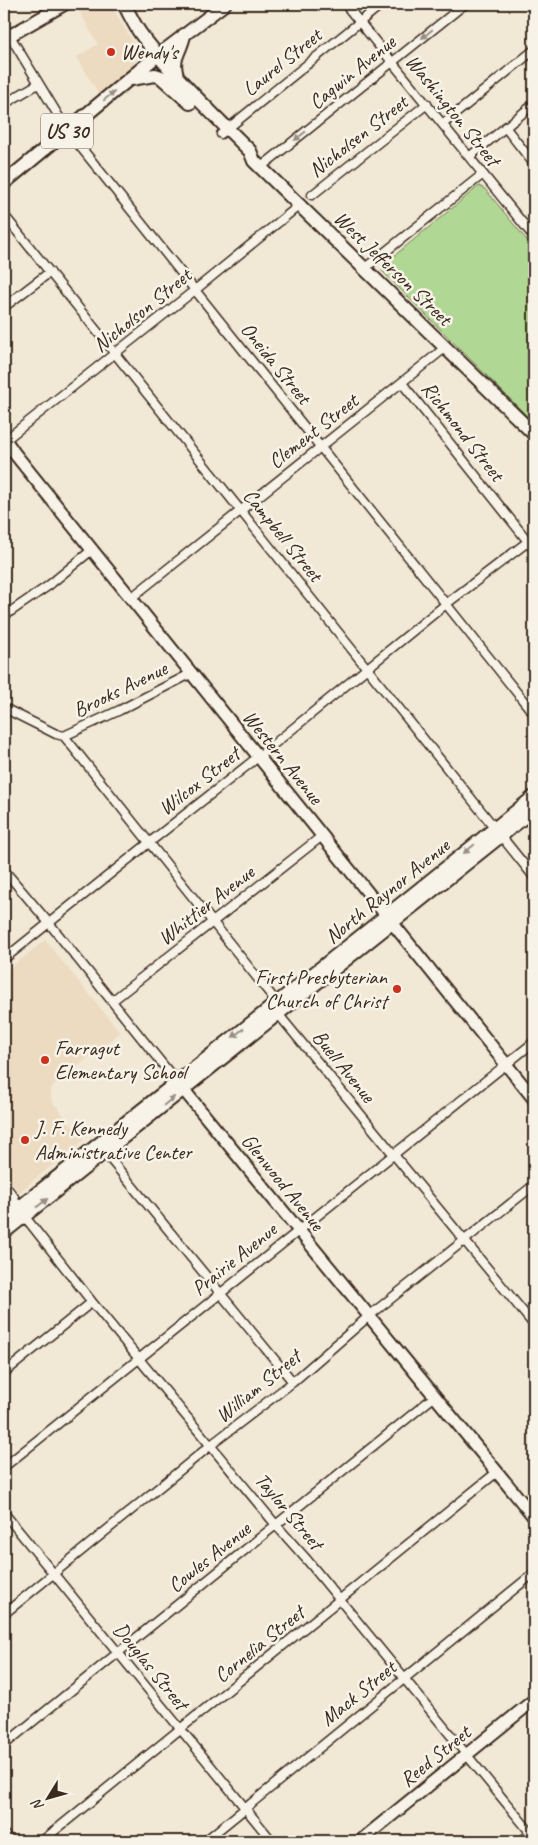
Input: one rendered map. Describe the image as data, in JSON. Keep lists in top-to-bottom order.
{
  "streets": {
    "main road": ["US 30", "West Jefferson Street"],
    "street": [
      "Laurel Street",
      "Cagwin Avenue",
      "Washington Street",
      "Nicholsen Street",
      "Nicholson Street",
      "Oneida Street",
      "Clement Street",
      "Richmond Street",
      "Campbell Street",
      "Brooks Avenue",
      "Western Avenue",
      "Wilcox Street",
      "North Raynor Avenue",
      "Whittier Avenue",
      "Buell Avenue",
      "Glenwood Avenue",
      "Prairie Avenue",
      "William Street",
      "Taylor Street",
      "Cowles Avenue",
      "Cornelia Street",
      "Douglas Street",
      "Mack Street",
      "Reed Street"
    ]
  },
  "crossings": [
    ["Laurel Street", "Washington Street"],
    ["Laurel Street", "West Jefferson Street"],
    ["Cagwin Avenue", "Washington Street"],
    ["Cagwin Avenue", "West Jefferson Street"],
    ["Washington Street", "Nicholsen Street"],
    ["US 30", "Oneida Street"],
    ["West Jefferson Street", "Nicholson Street"],
    ["West Jefferson Street", "Clement Street"],
    ["Nicholson Street", "Oneida Street"],
    ["Nicholson Street", "Campbell Street"],
    ["Nicholson Street", "Western Avenue"],
    ["Oneida Street", "Clement Street"],
    ["Oneida Street", "Wilcox Street"],
    ["Clement Street", "Richmond Street"],
    ["Clement Street", "Campbell Street"],
    ["Clement Street", "Western Avenue"],
    ["Richmond Street", "Wilcox Street"],
    ["Campbell Street", "Wilcox Street"],
    ["Campbell Street", "North Raynor Avenue"],
    ["Brooks Avenue", "Western Avenue"],
    ["Brooks Avenue", "Buell Avenue"],
    ["Western Avenue", "Wilcox Street"],
    ["Western Avenue", "North Raynor Avenue"],
    ["Western Avenue", "Whittier Avenue"],
    ["Western Avenue", "Prairie Avenue"],
    ["Wilcox Street", "Buell Avenue"],
    ["Wilcox Street", "Glenwood Avenue"],
    ["North Raynor Avenue", "Buell Avenue"],
    ["North Raynor Avenue", "Glenwood Avenue"],
    ["North Raynor Avenue", "Taylor Street"],
    ["Whittier Avenue", "Buell Avenue"],
    ["Whittier Avenue", "Glenwood Avenue"],
    ["Buell Avenue", "Prairie Avenue"],
    ["Buell Avenue", "William Street"],
    ["Glenwood Avenue", "Prairie Avenue"],
    ["Glenwood Avenue", "William Street"],
    ["Glenwood Avenue", "Cowles Avenue"],
    ["Glenwood Avenue", "Cornelia Street"],
    ["Prairie Avenue", "Taylor Street"],
    ["William Street", "Taylor Street"],
    ["William Street", "Douglas Street"],
    ["Taylor Street", "Cowles Avenue"],
    ["Taylor Street", "Cornelia Street"],
    ["Taylor Street", "Mack Street"],
    ["Taylor Street", "Reed Street"],
    ["Cowles Avenue", "Douglas Street"],
    ["Cornelia Street", "Douglas Street"],
    ["Douglas Street", "Mack Street"]
  ],
  "one_way": ["Cagwin Avenue"],
  "places": [
    "Wendy's",
    "First Presbyterian Church of Christ",
    "Farragut Elementary School",
    "J. F. Kennedy Administrative Center"
  ],
  "north": "bottom left"
}
